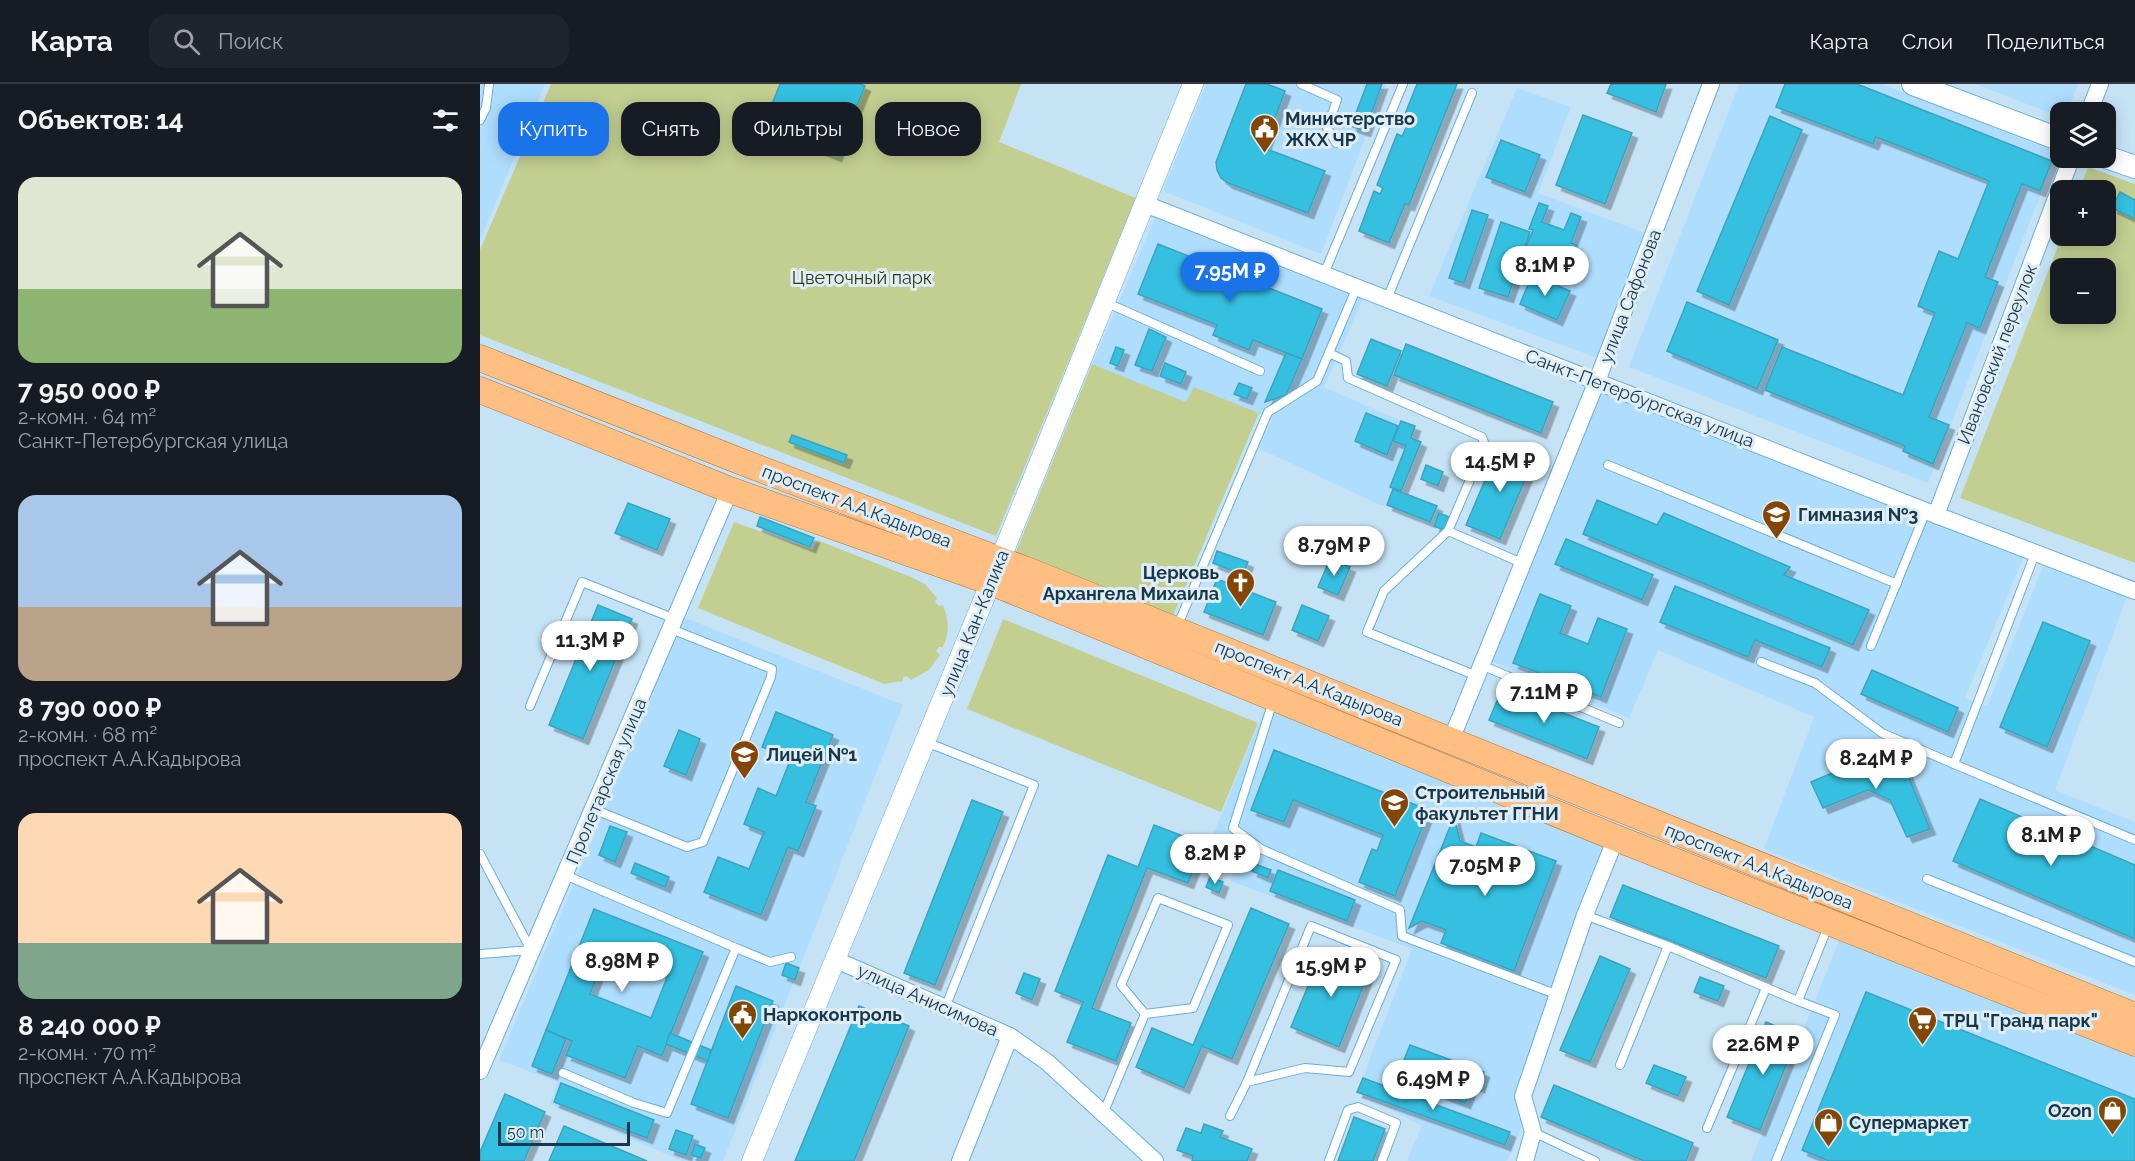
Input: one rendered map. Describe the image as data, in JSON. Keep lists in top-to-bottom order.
{
  "streets": {
    "main road": ["проспект А.А.Кадырова"],
    "street": [
      "улица Сафонова",
      "Ивановский переулок",
      "Санкт-Петербургская улица",
      "улица Кан-Калика",
      "Пролетарская улица",
      "улица Анисимова"
    ]
  },
  "crossings": [
    ["улица Сафонова", "Санкт-Петербургская улица"],
    ["улица Сафонова", "проспект А.А.Кадырова"],
    ["Ивановский переулок", "Санкт-Петербургская улица"],
    ["Санкт-Петербургская улица", "улица Кан-Калика"],
    ["проспект А.А.Кадырова", "улица Кан-Калика"],
    ["проспект А.А.Кадырова", "Пролетарская улица"],
    ["улица Кан-Калика", "улица Анисимова"]
  ],
  "parks": ["Цветочный парк"],
  "places": {
    "public building": ["Министерство ЖКХ ЧР", "Наркоконтроль"],
    "school or university": ["Гимназия №3", "Лицей №1", "Строительный факультет ГГНИ"],
    "church": ["Церковь Архангела Михаила"],
    "supermarket": ["ТРЦ \"Гранд парк\""],
    "shop": ["Ozon", "Супермаркет"]
  },
  "scale_bar": "50 m",
  "page": {
    "header": "Карта",
    "search": "Поиск",
    "nav": ["Карта", "Слои", "Поделиться"],
    "heading": "Объектов: 14",
    "map_buttons": ["+", "−"],
    "chip": [
      "Купить",
      "Снять",
      "Фильтры",
      "Новое"
    ],
    "list": [
      {
        "name": "7 950 000 ₽",
        "note": "2-комн. · 64 m² · Санкт-Петербургская улица"
      },
      {
        "name": "8 790 000 ₽",
        "note": "2-комн. · 68 m² · проспект А.А.Кадырова"
      },
      {
        "name": "8 240 000 ₽",
        "note": "2-комн. · 70 m² · проспект А.А.Кадырова"
      }
    ],
    "price": [
      "8.1M ₽",
      "7.95M ₽",
      "14.5M ₽",
      "8.79M ₽",
      "11.3M ₽",
      "7.11M ₽",
      "8.24M ₽",
      "8.1M ₽",
      "8.2M ₽",
      "7.05M ₽",
      "8.98M ₽",
      "15.9M ₽",
      "22.6M ₽",
      "6.49M ₽"
    ],
    "scale": "50 m"
  }
}
